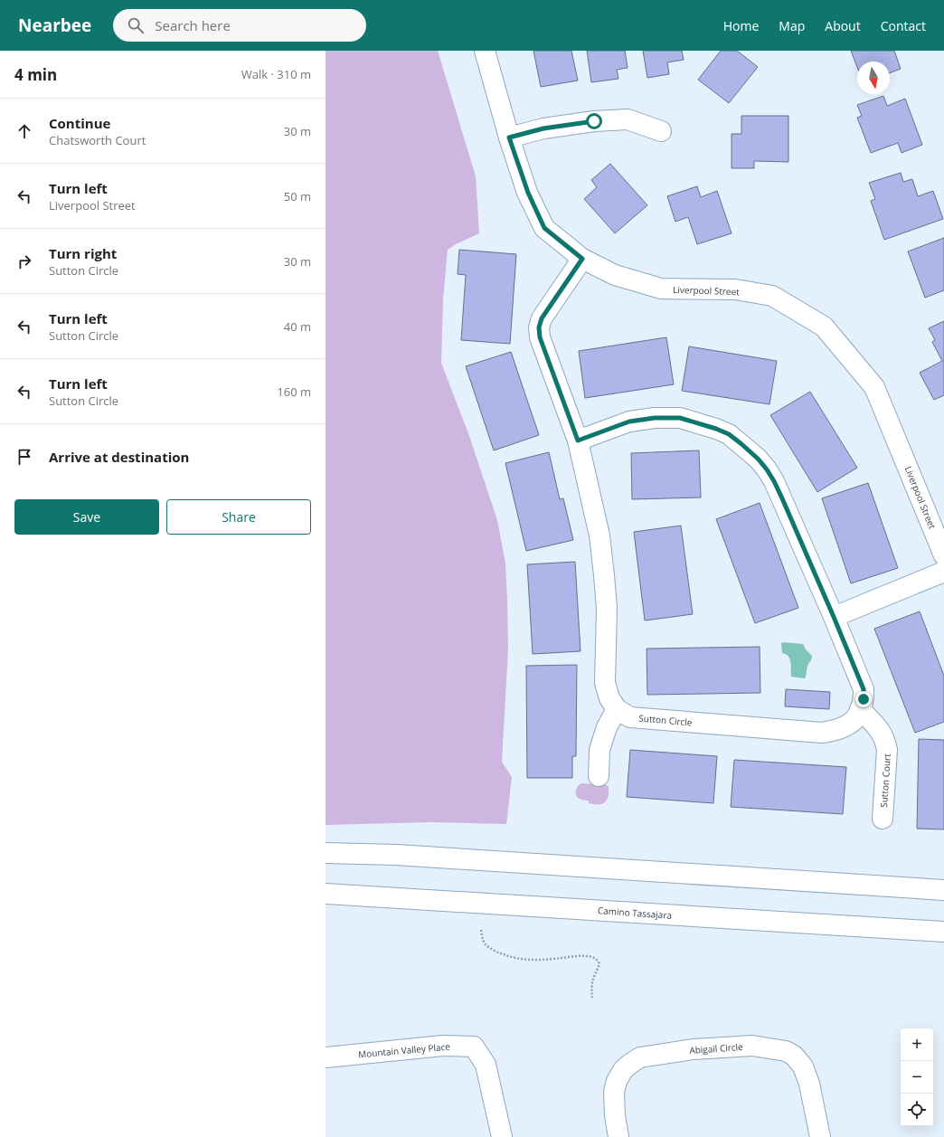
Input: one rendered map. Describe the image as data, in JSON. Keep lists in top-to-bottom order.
{
  "streets": {
    "street": [
      "Liverpool Street",
      "Sutton Circle",
      "Sutton Court",
      "Camino Tassajara",
      "Abigail Circle",
      "Mountain Valley Place"
    ]
  },
  "crossings": [
    ["Sutton Circle", "Sutton Court"]
  ],
  "north": "bottom",
  "page": {
    "header": "Nearbee",
    "search": "Search here",
    "nav": [
      "Home",
      "Map",
      "About",
      "Contact"
    ],
    "heading": ["4 min", "Walk · 310 m"],
    "list": [
      ["Continue", "Chatsworth Court", "30 m"],
      ["Turn left", "Liverpool Street", "50 m"],
      ["Turn right", "Sutton Circle", "30 m"],
      ["Turn left", "Sutton Circle", "40 m"],
      ["Turn left", "Sutton Circle", "160 m"],
      "Arrive at destination"
    ],
    "buttons": ["Save", "Share"],
    "map_buttons": ["+", "−"]
  }
}
